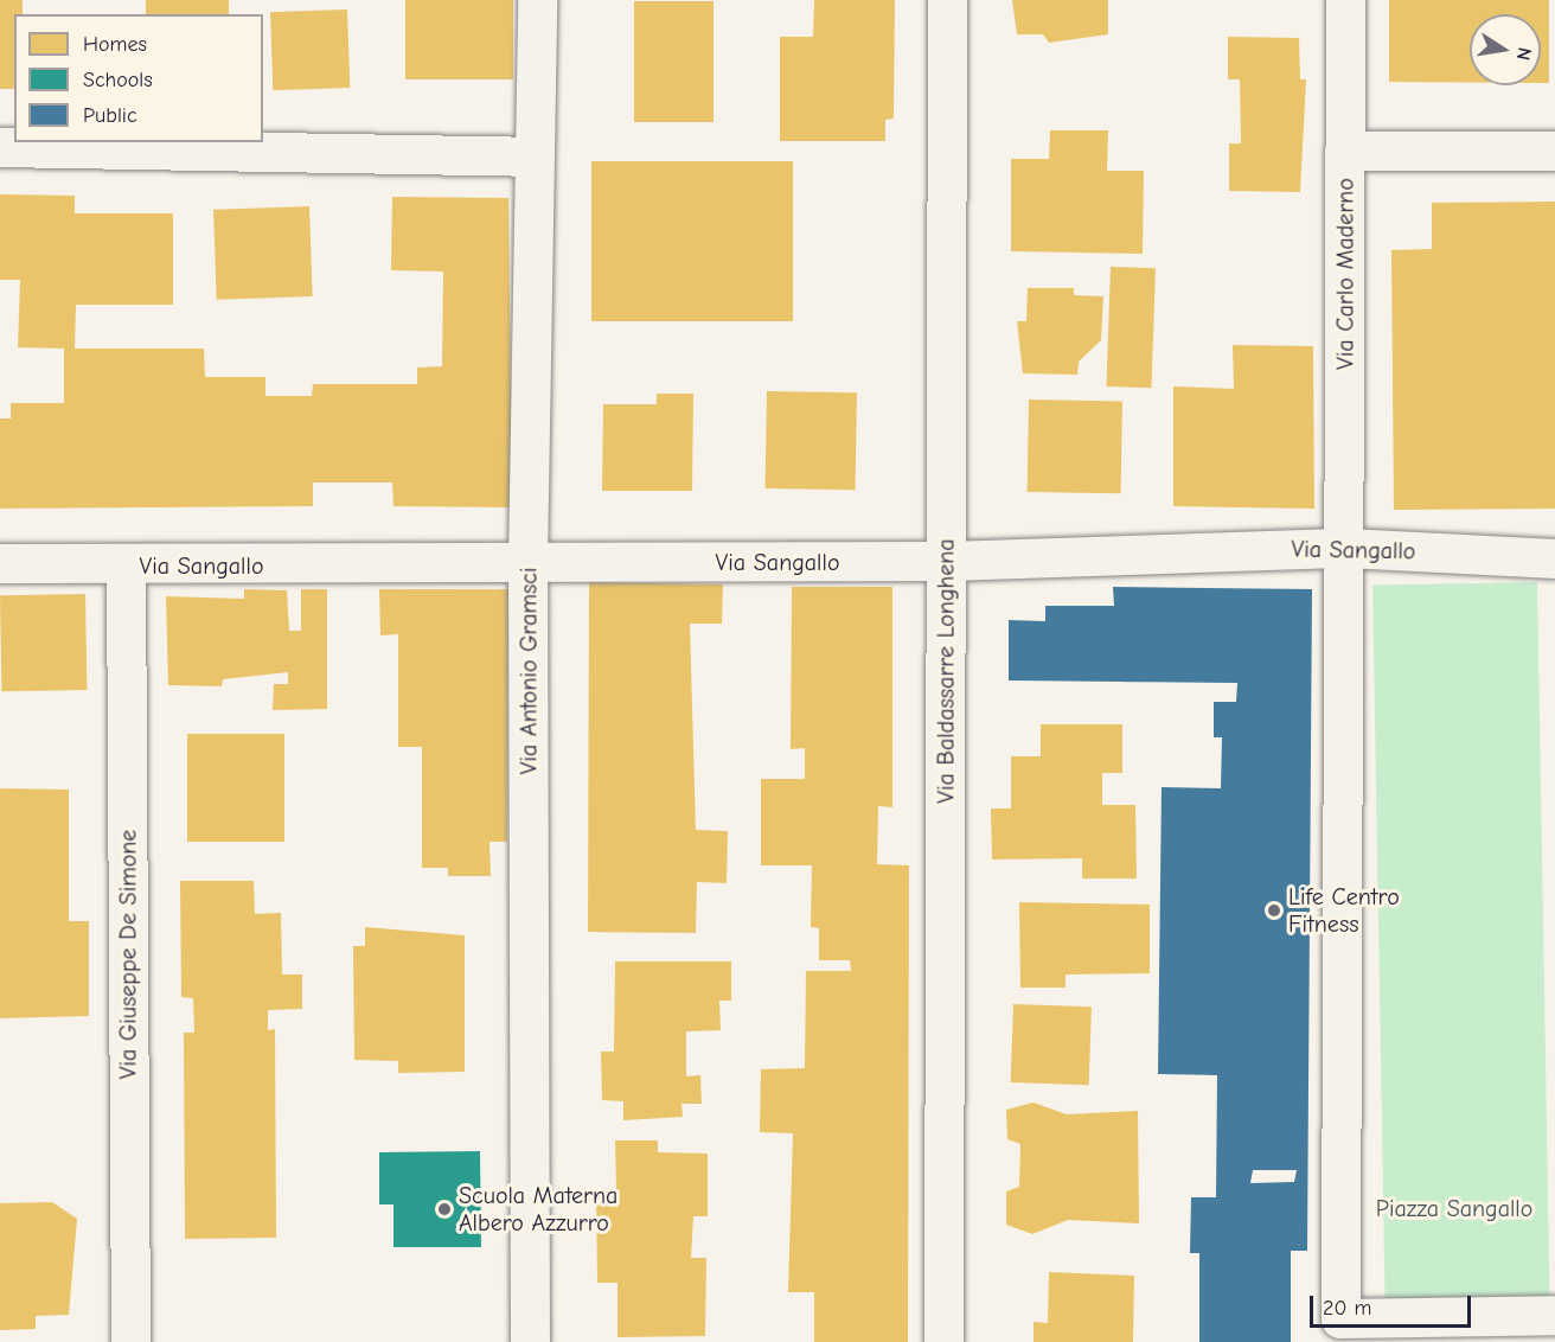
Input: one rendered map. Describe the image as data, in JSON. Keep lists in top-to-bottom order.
{
  "streets": {
    "street": [
      "Via Carlo Maderno",
      "Via Sangallo",
      "Via Antonio Gramsci",
      "Via Baldassarre Longhena",
      "Via Giuseppe De Simone"
    ]
  },
  "crossings": [
    ["Via Carlo Maderno", "Via Sangallo"],
    ["Via Sangallo", "Via Antonio Gramsci"],
    ["Via Sangallo", "Via Baldassarre Longhena"],
    ["Via Sangallo", "Via Giuseppe De Simone"]
  ],
  "parks": ["Piazza Sangallo"],
  "places": ["Life Centro Fitness", "Scuola Materna Albero Azzurro"],
  "legend": ["Homes", "Schools", "Public"],
  "scale_bar": "20 m",
  "north": "right"
}
